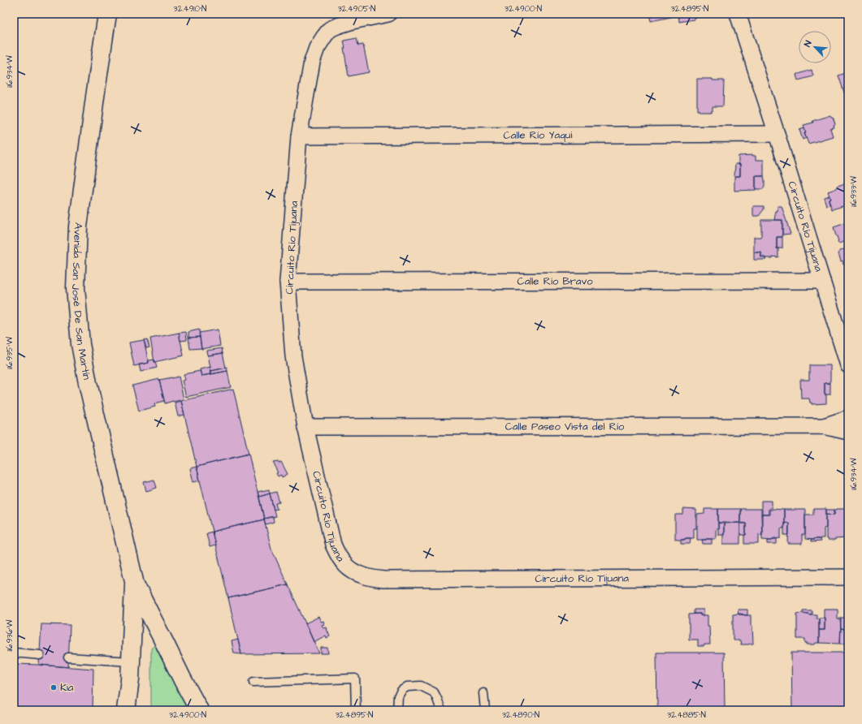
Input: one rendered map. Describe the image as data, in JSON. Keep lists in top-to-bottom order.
{
  "streets": {
    "street": [
      "Calle Río Yaqui",
      "Circuito Río Tijuana",
      "Calle Río Bravo",
      "Avenida San José De San Martín",
      "Calle Paseo Vista del Río"
    ]
  },
  "crossings": [
    ["Calle Río Yaqui", "Circuito Río Tijuana"],
    ["Circuito Río Tijuana", "Calle Río Bravo"],
    ["Circuito Río Tijuana", "Calle Paseo Vista del Río"]
  ],
  "places": ["Kia"],
  "north": "top left",
  "coordinates": [
    "32.4910°N",
    "32.4905°N",
    "32.4900°N",
    "32.4895°N",
    "116.934°W",
    "116.933°W",
    "116.935°W",
    "116.936°W",
    "32.4890°N",
    "32.4885°N"
  ]
}
